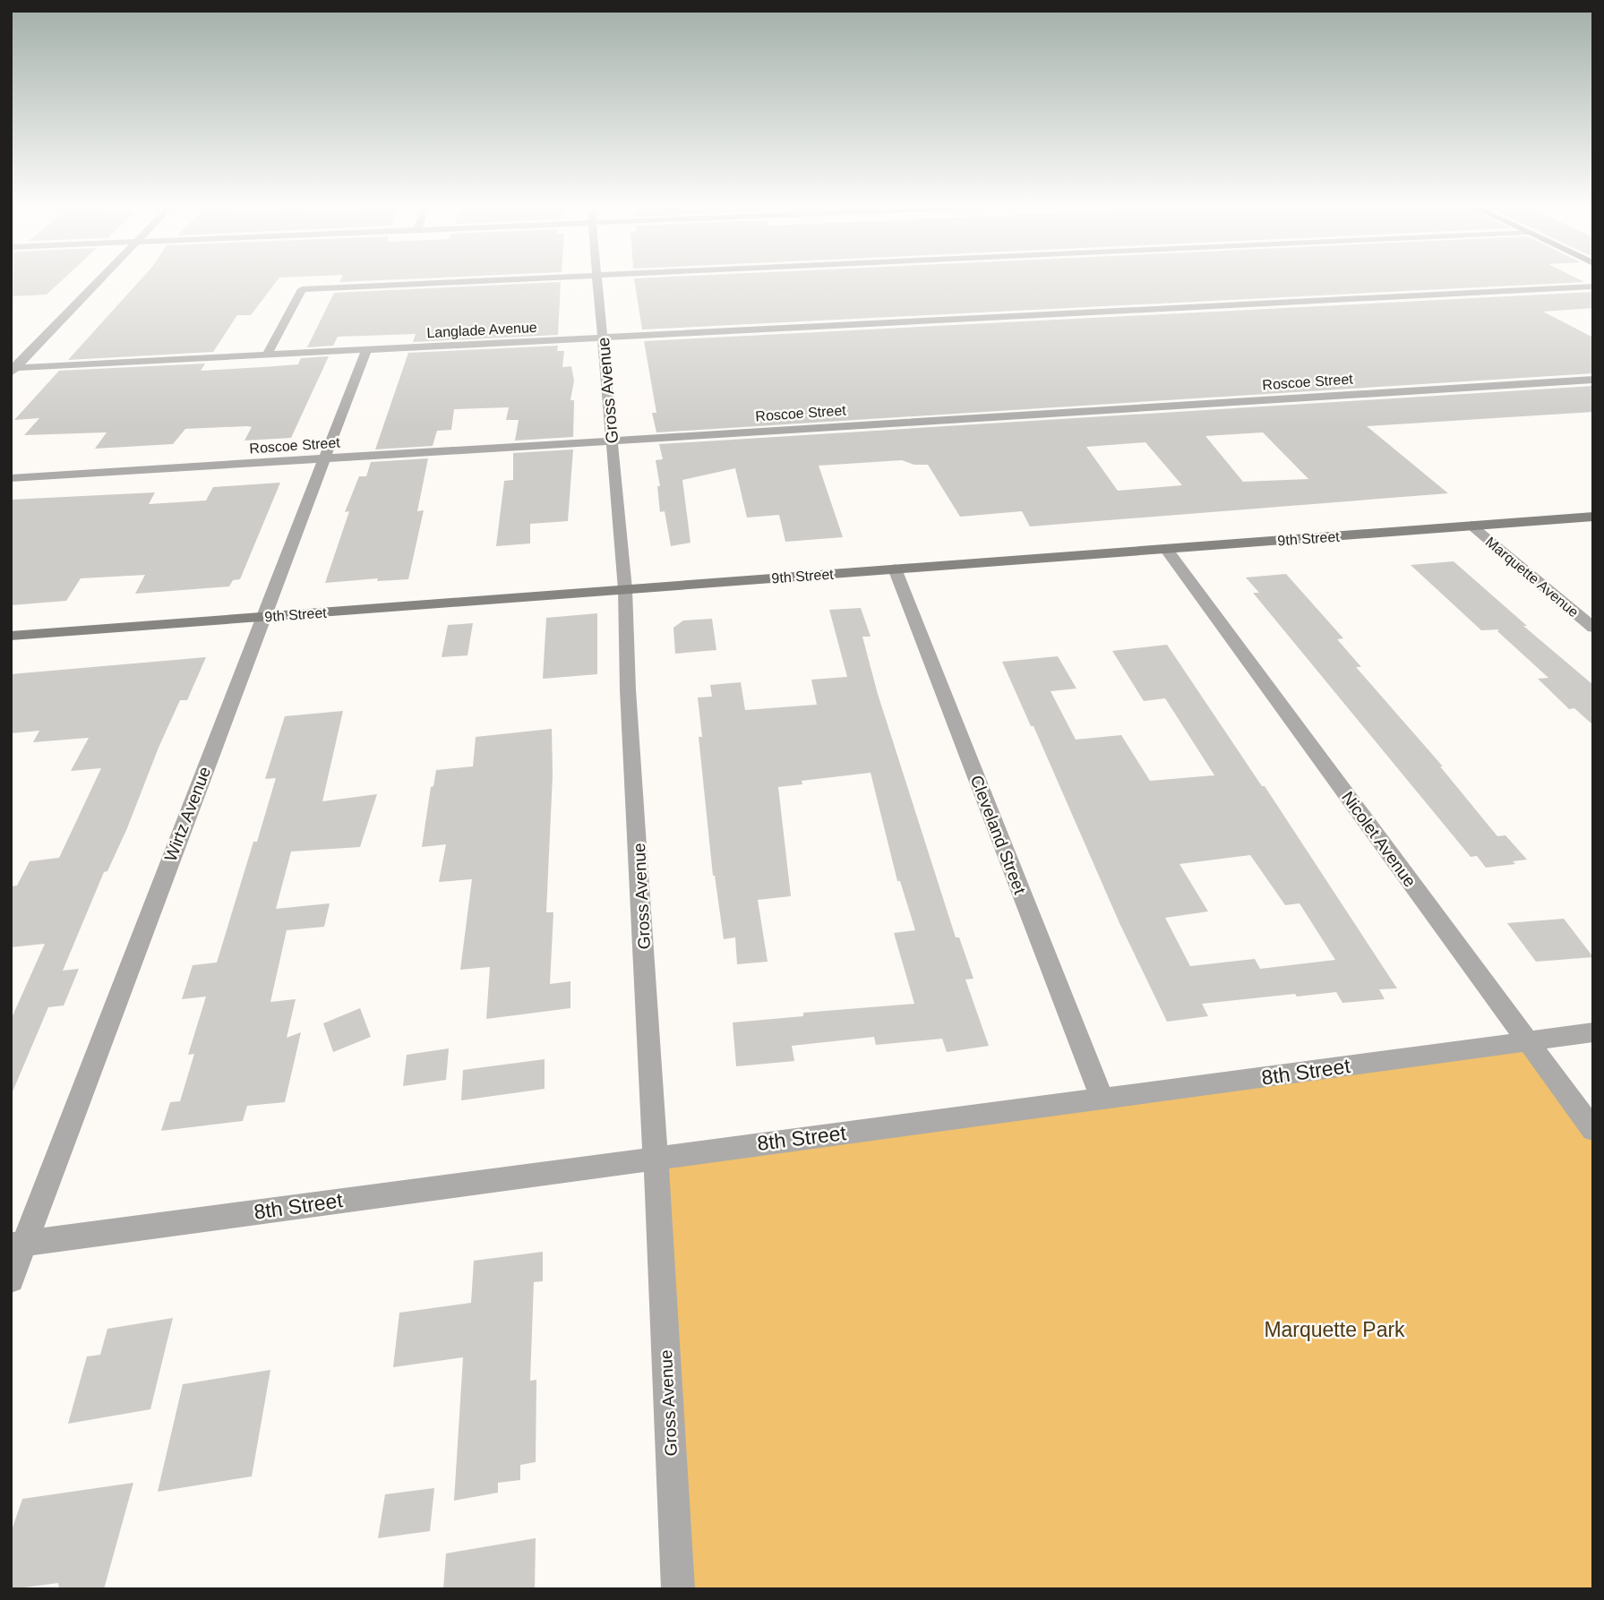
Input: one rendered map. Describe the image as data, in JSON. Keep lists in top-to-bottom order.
{
  "streets": {
    "street": [
      "Langlade Avenue",
      "Roscoe Street",
      "Gross Avenue",
      "9th Street",
      "Marquette Avenue",
      "Wirtz Avenue",
      "Cleveland Street",
      "Nicolet Avenue",
      "8th Street"
    ]
  },
  "crossings": [
    ["Langlade Avenue", "Gross Avenue"],
    ["Langlade Avenue", "Wirtz Avenue"],
    ["Roscoe Street", "Gross Avenue"],
    ["Roscoe Street", "Wirtz Avenue"],
    ["Gross Avenue", "9th Street"],
    ["Gross Avenue", "8th Street"],
    ["9th Street", "Marquette Avenue"],
    ["9th Street", "Wirtz Avenue"],
    ["9th Street", "Cleveland Street"],
    ["9th Street", "Nicolet Avenue"],
    ["Wirtz Avenue", "8th Street"],
    ["Cleveland Street", "8th Street"],
    ["Nicolet Avenue", "8th Street"]
  ],
  "parks": ["Marquette Park"]
}
